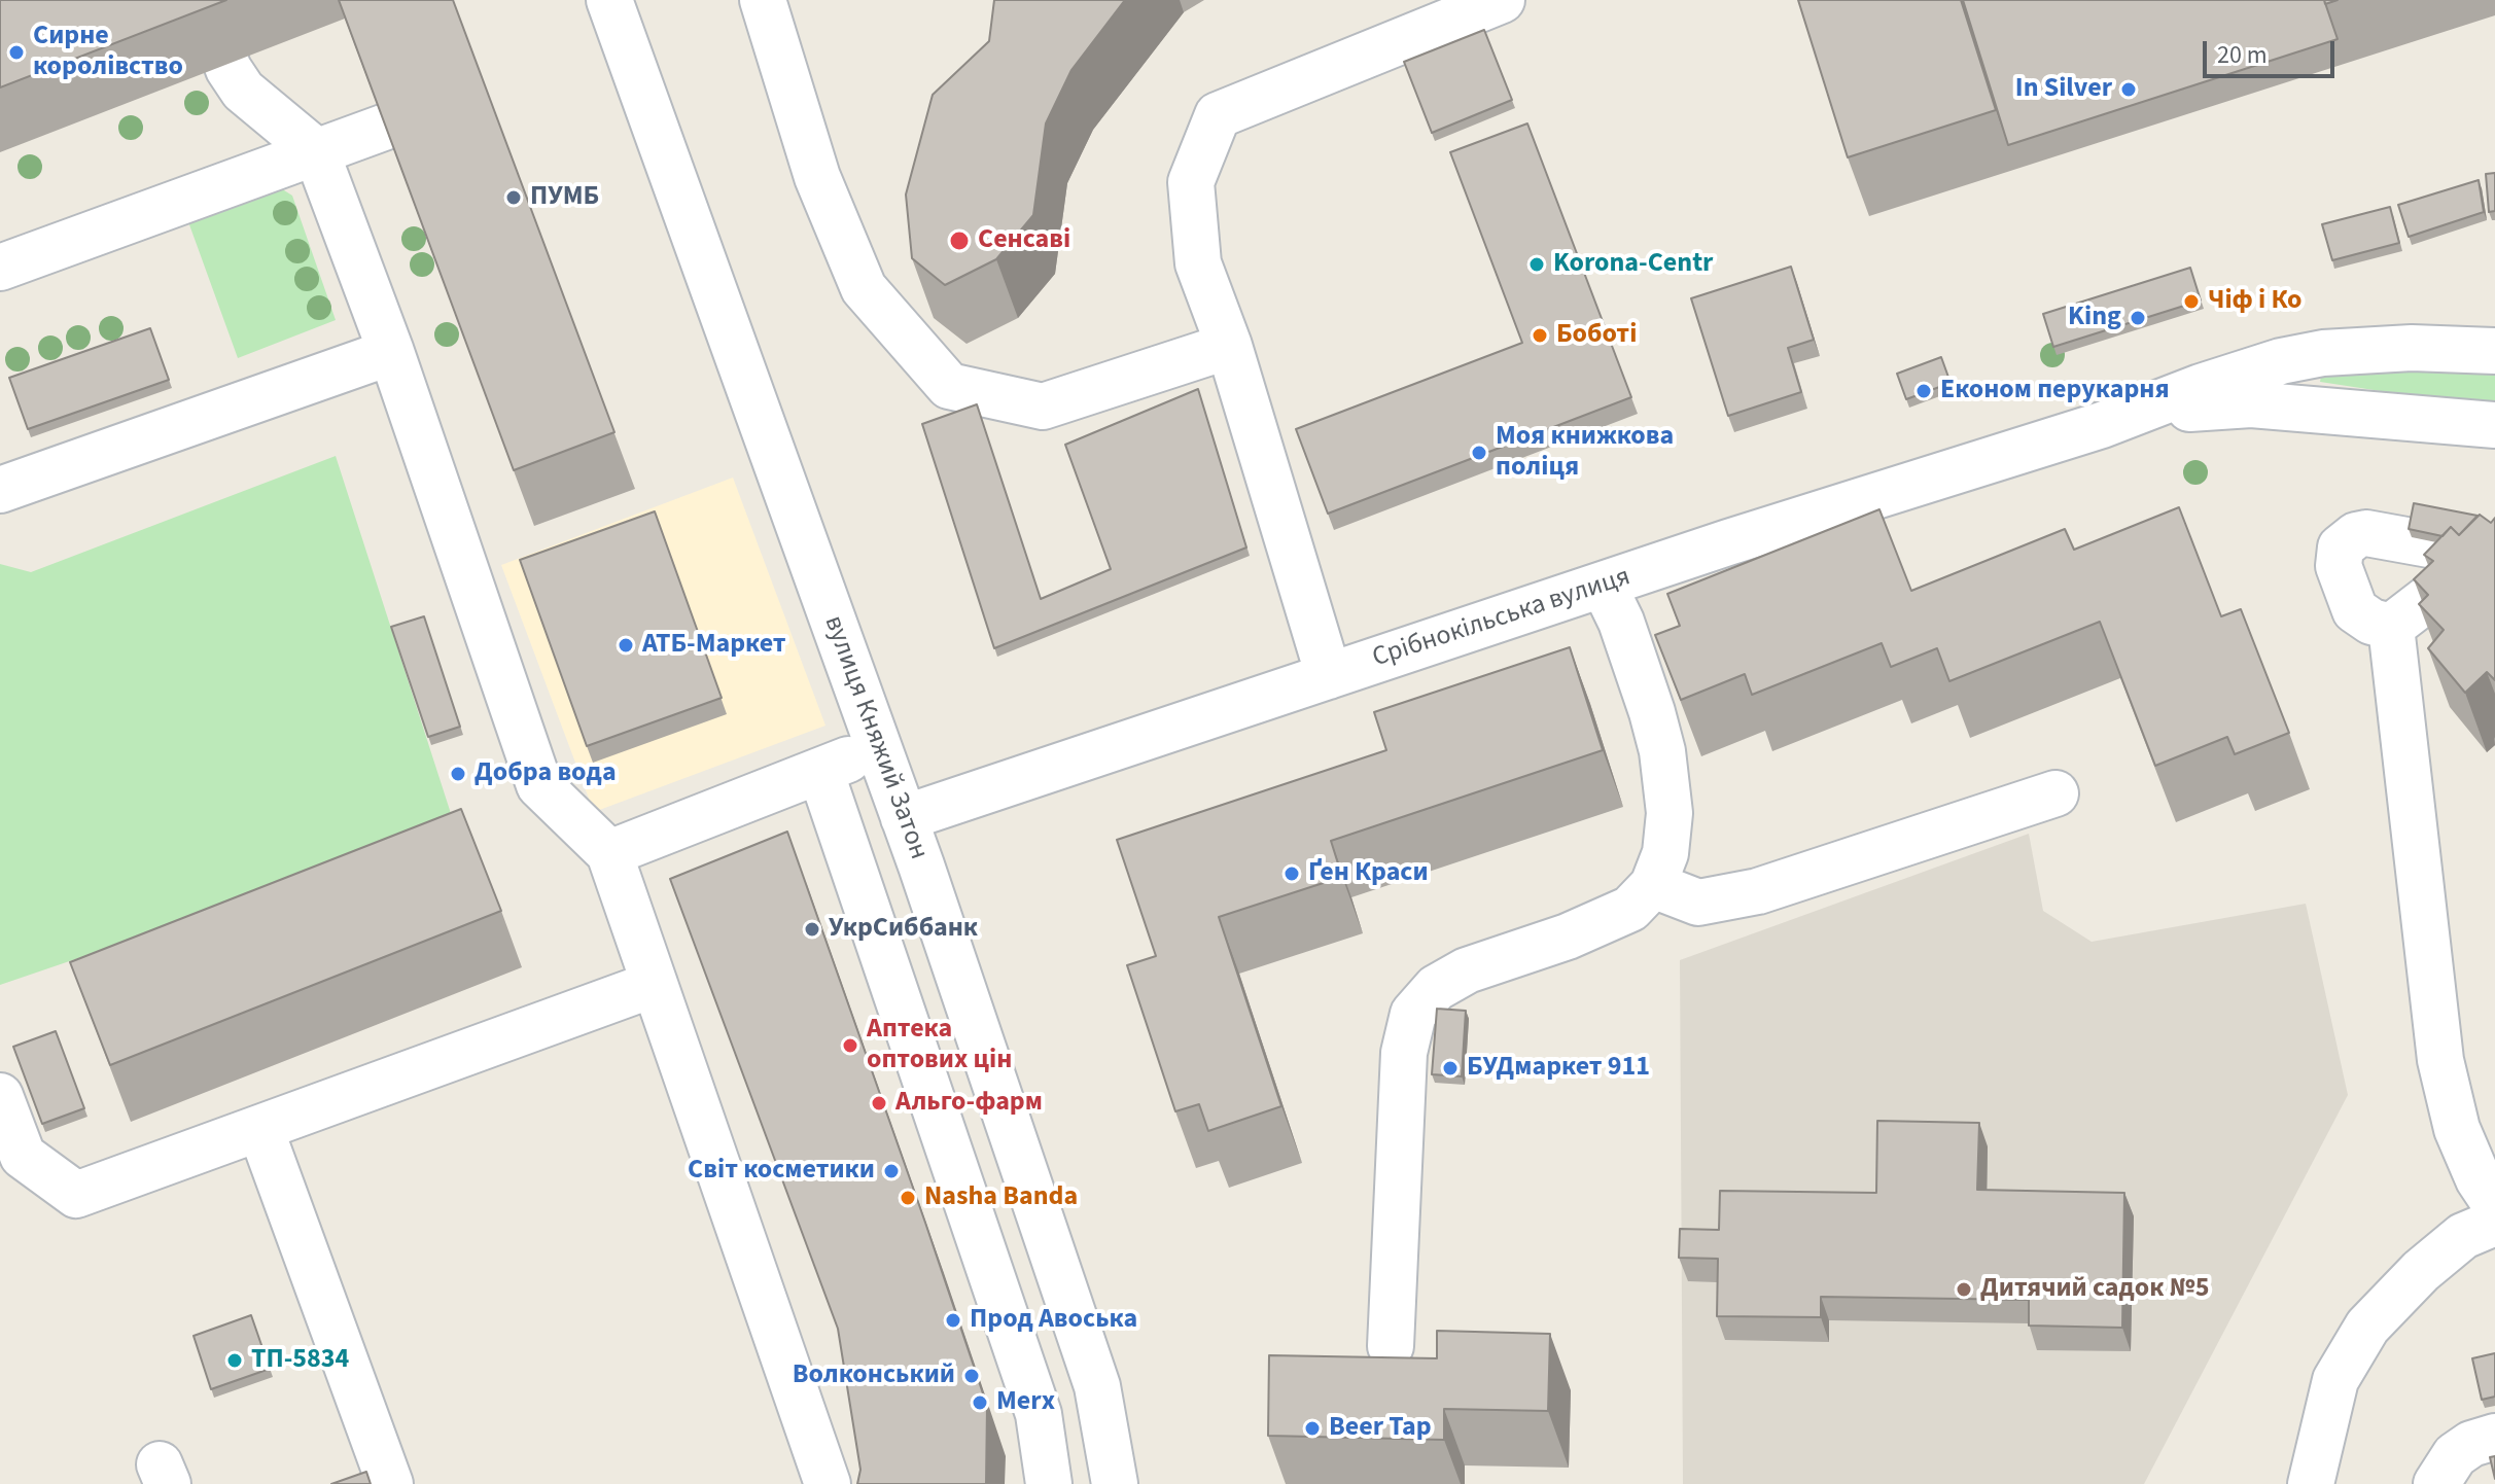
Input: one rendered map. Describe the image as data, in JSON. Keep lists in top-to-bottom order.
{
  "streets": {
    "street": ["Срібнокільська вулиця", "вулиця Княжий Затон"]
  },
  "crossings": [
    ["Срібнокільська вулиця", "вулиця Княжий Затон"]
  ],
  "places": [
    "Сирне королівство",
    "In Silver",
    "ПУМБ",
    "Сенсаві",
    "Korona-Centr",
    "Чіф і Ко",
    "King",
    "Боботі",
    "Економ перукарня",
    "Моя книжкова поліця",
    "АТБ-Маркет",
    "Добра вода",
    "Ґен Краси",
    "УкрСиббанк",
    "Аптека оптових цін",
    "БУДмаркет 911",
    "Альго-фарм",
    "Світ косметики",
    "Nasha Banda",
    "Дитячий садок №5",
    "Прод Авоська",
    "ТП-5834",
    "Волконський",
    "Merx",
    "Beer Tap"
  ],
  "scale_bar": "20 m"
}
